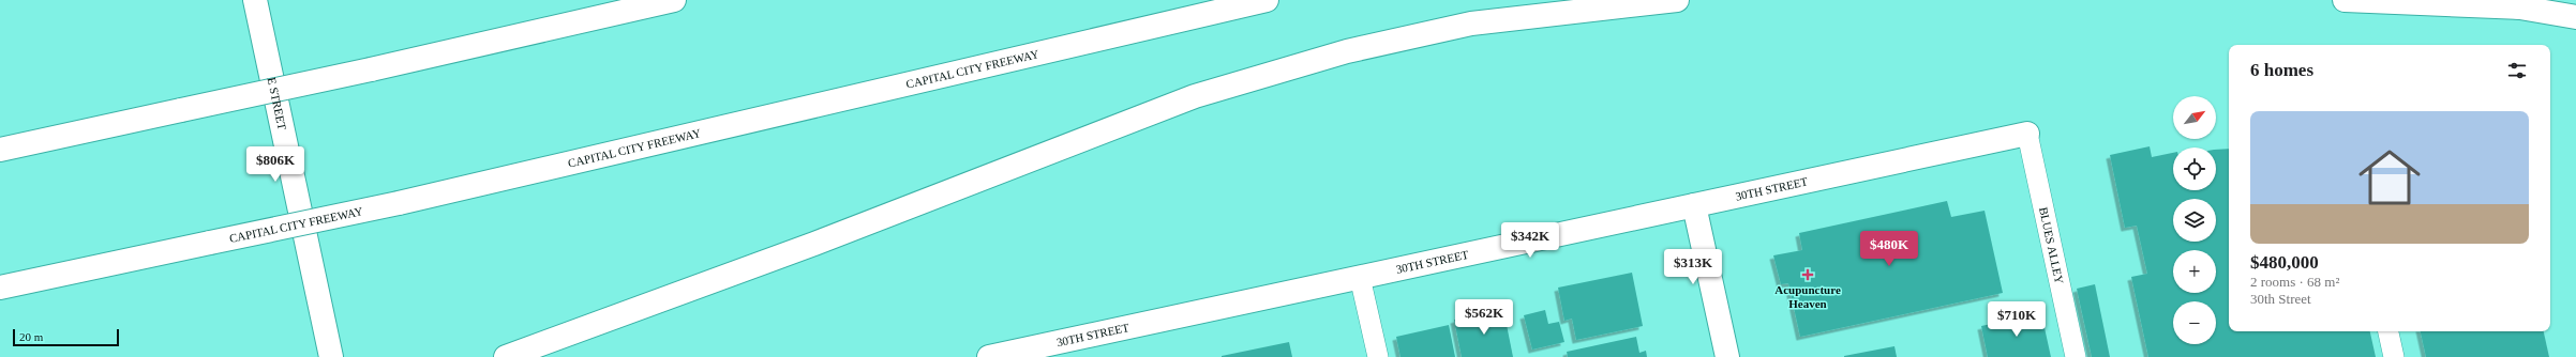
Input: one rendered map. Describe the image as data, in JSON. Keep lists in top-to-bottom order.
{
  "streets": {
    "main road": ["CAPITAL CITY FREEWAY", "E STREET", "30TH STREET"],
    "lane": ["BLUES ALLEY"]
  },
  "crossings": [
    ["30TH STREET", "BLUES ALLEY"]
  ],
  "places": {
    "health": ["Acupuncture Heaven"]
  },
  "scale_bar": "20 m",
  "north": "top right",
  "page": {
    "heading": "6 homes",
    "map_buttons": ["+", "−"],
    "list": [
      {
        "name": "$480,000",
        "note": "2 rooms · 68 m² · 30th Street"
      }
    ],
    "price": [
      "$806K",
      "$342K",
      "$480K",
      "$313K",
      "$562K",
      "$710K"
    ],
    "scale": "20 m"
  }
}
